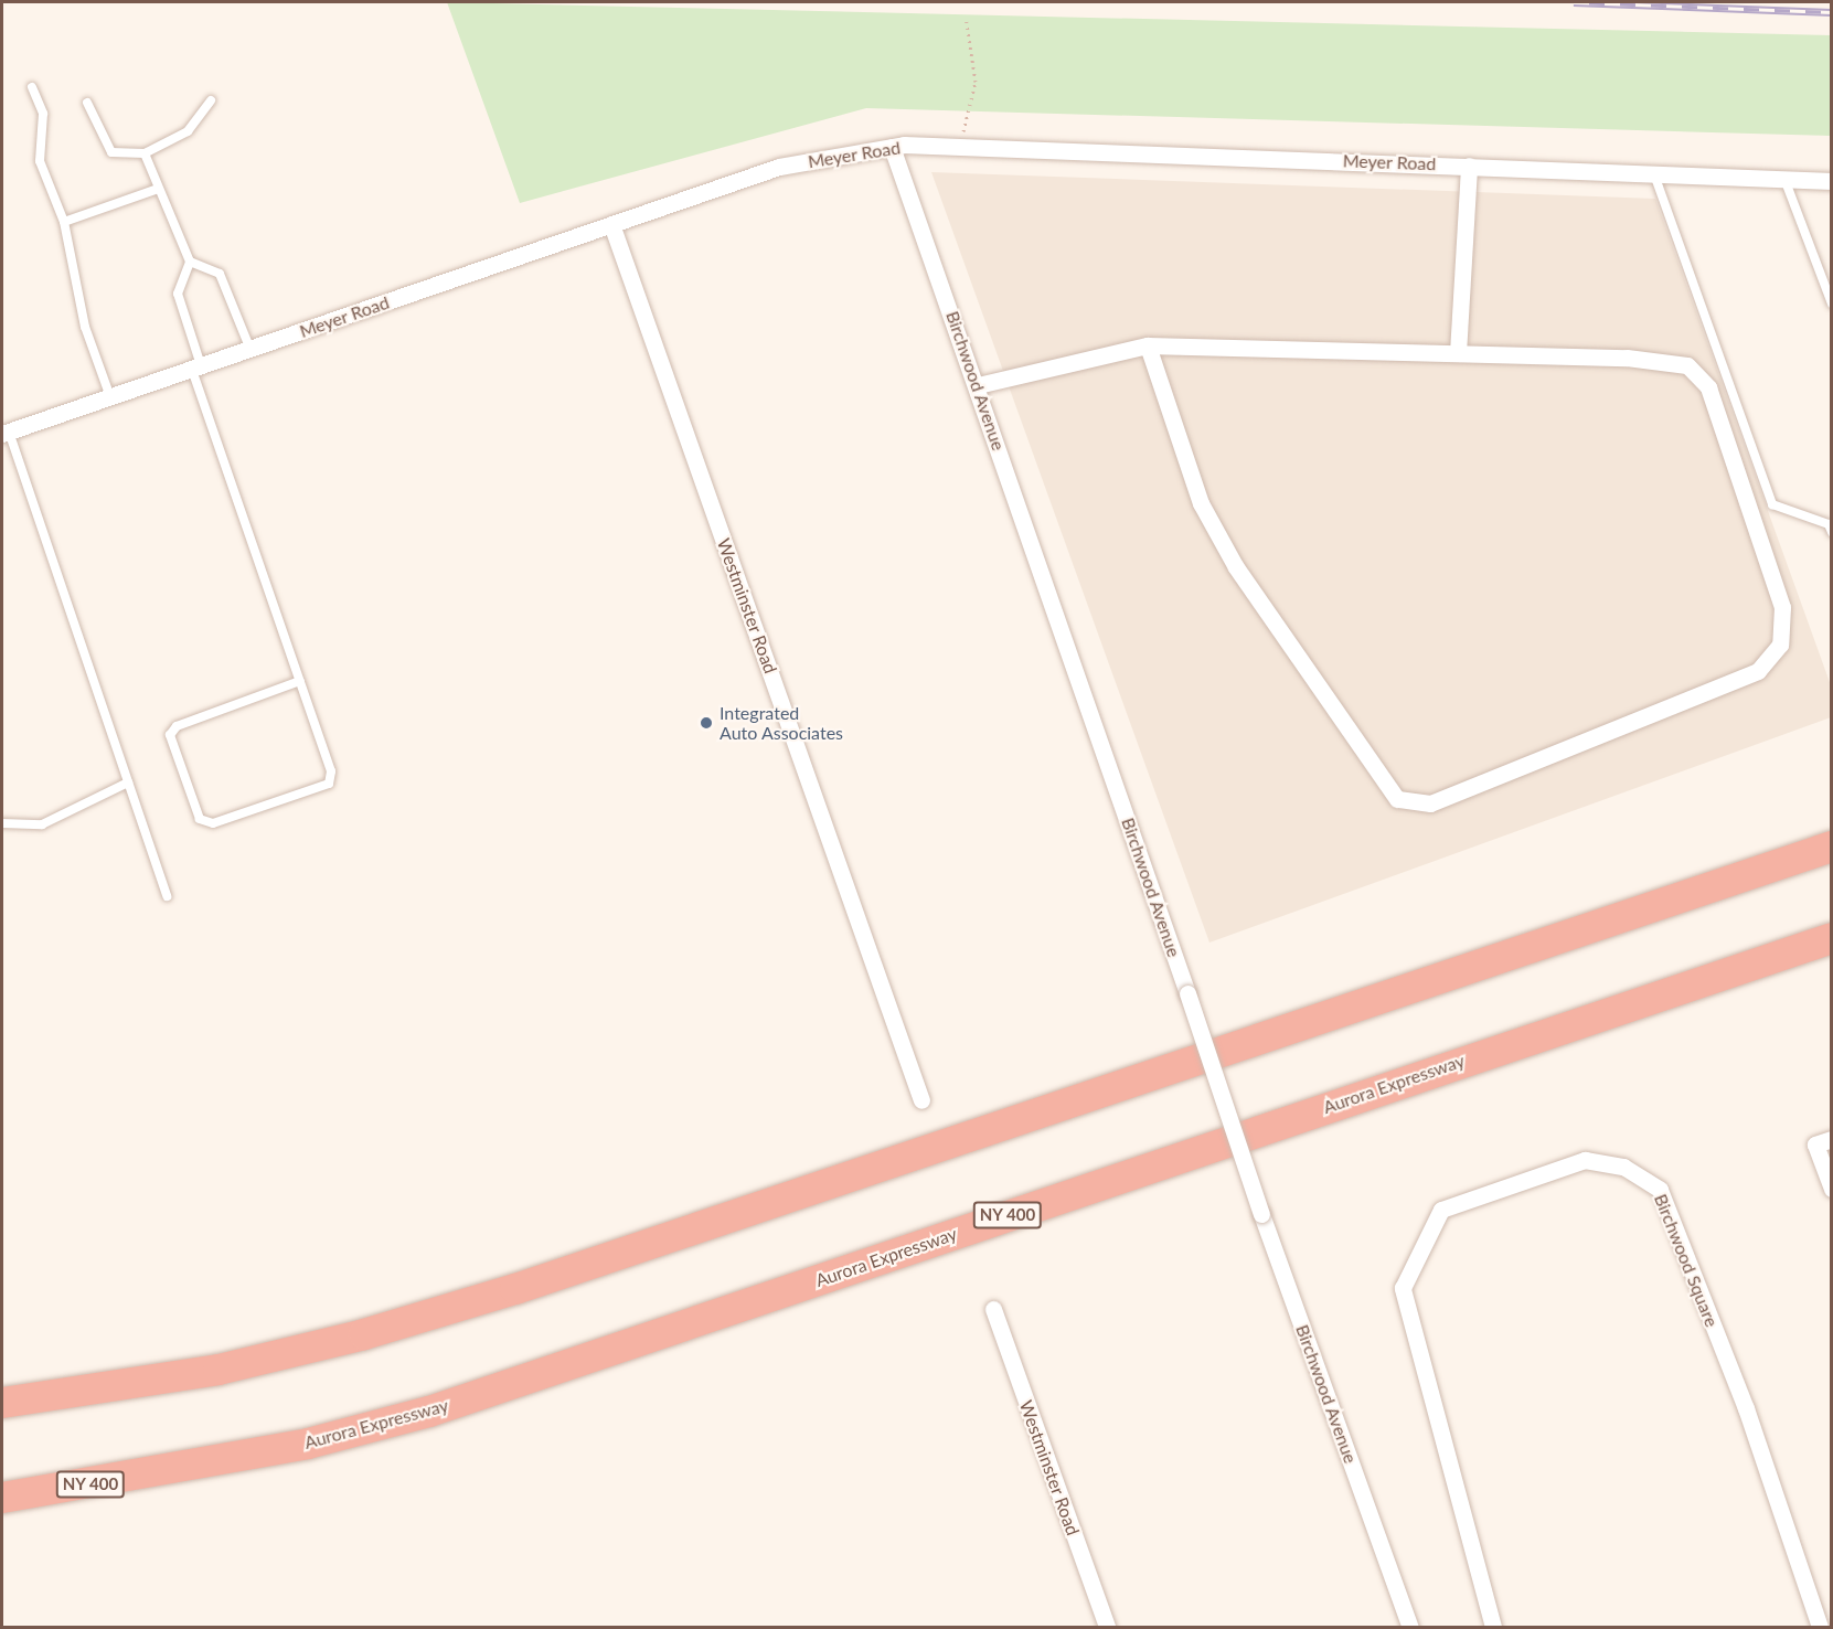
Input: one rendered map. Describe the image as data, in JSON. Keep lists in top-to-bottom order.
{
  "streets": {
    "highway": ["Aurora Expressway", "NY 400"],
    "street": [
      "Meyer Road",
      "Birchwood Avenue",
      "Westminster Road",
      "Birchwood Square"
    ]
  },
  "crossings": [
    ["Meyer Road", "Birchwood Avenue"],
    ["Meyer Road", "Westminster Road"]
  ],
  "places": ["Integrated Auto Associates"]
}
